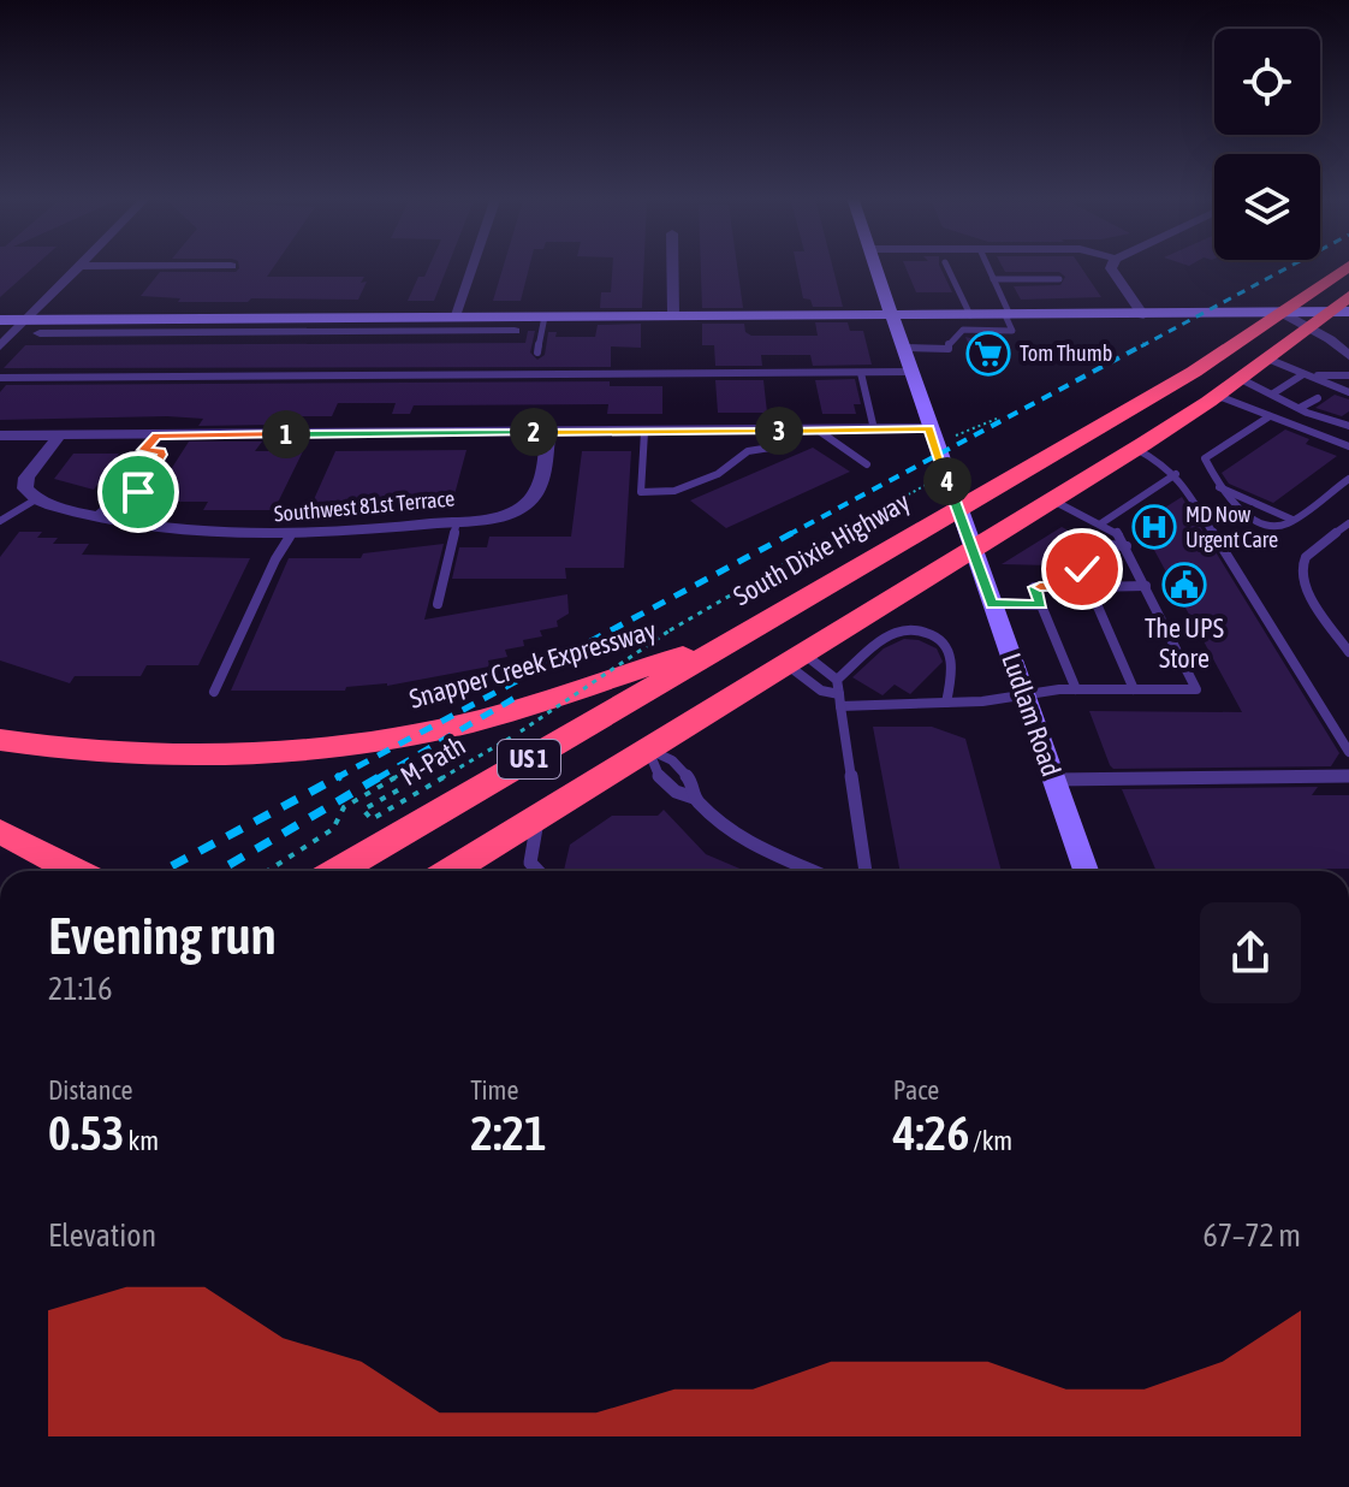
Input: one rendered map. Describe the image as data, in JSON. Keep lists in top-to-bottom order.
{
  "streets": {
    "highway": ["South Dixie Highway", "Snapper Creek Expressway", "US 1"],
    "street": ["Southwest 81st Terrace", "Ludlam Road"],
    "path": ["M-Path"]
  },
  "crossings": [
    ["South Dixie Highway", "Snapper Creek Expressway"],
    ["South Dixie Highway", "Ludlam Road"],
    ["Ludlam Road", "US 1"]
  ],
  "places": {
    "supermarket": ["Tom Thumb"],
    "hospital": ["MD Now Urgent Care"],
    "public building": ["The UPS Store"]
  },
  "page": {
    "pins": [
      "3",
      "2",
      "1",
      "4"
    ],
    "heading": ["Evening run", "21:16"],
    "stats": [
      ["Distance", "0.53 km"],
      ["Time", "2:21"],
      ["Pace", "4:26 /km"]
    ],
    "chart": ["Elevation", "67–72 m"]
  }
}
